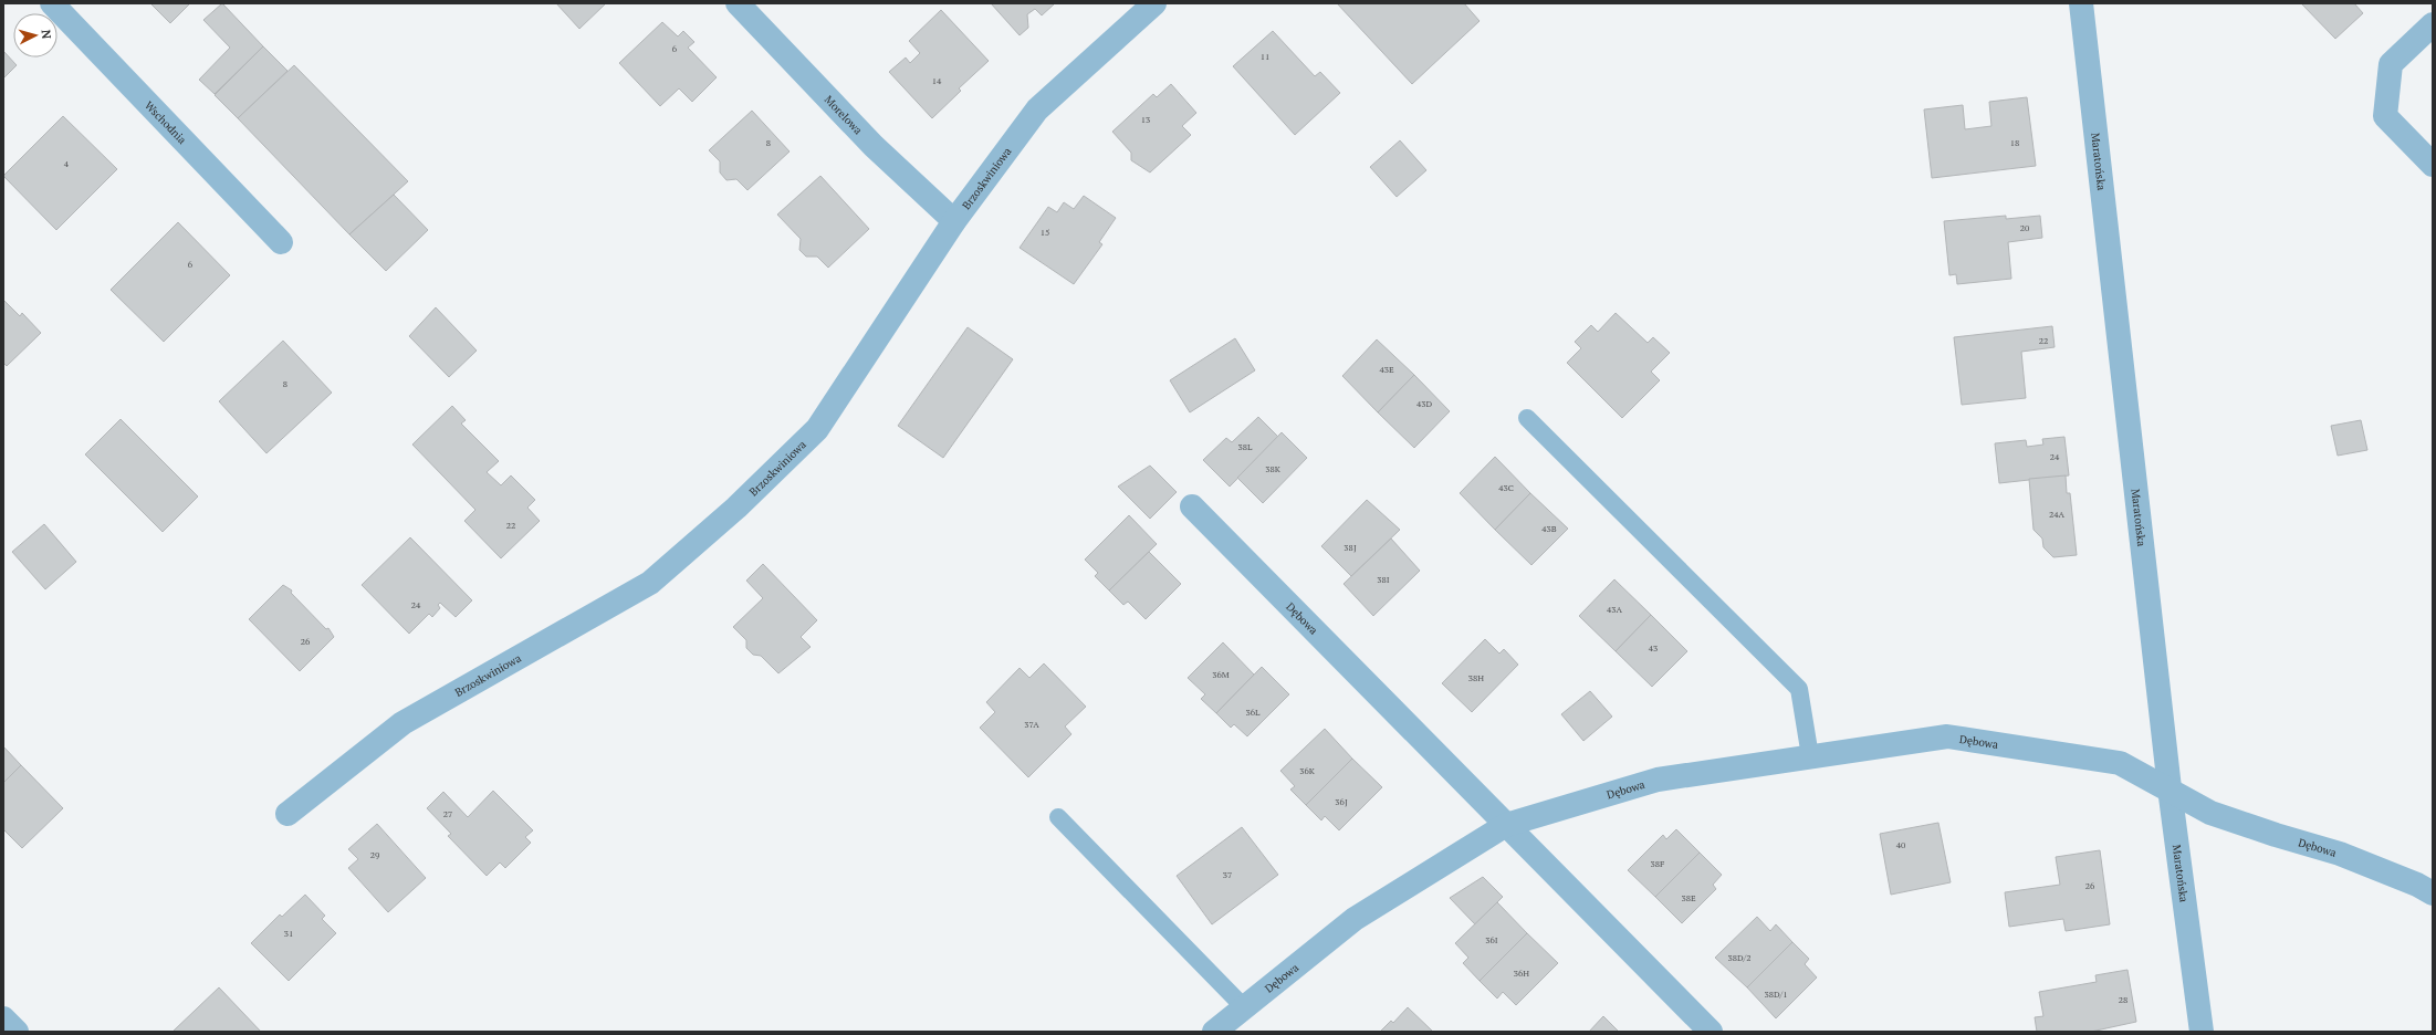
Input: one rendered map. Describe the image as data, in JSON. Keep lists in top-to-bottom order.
{
  "streets": {
    "street": [
      "Morelowa",
      "Wschodnia",
      "Maratońska",
      "Brzoskwiniowa",
      "Dębowa"
    ]
  },
  "crossings": [
    ["Morelowa", "Brzoskwiniowa"],
    ["Maratońska", "Dębowa"]
  ],
  "house_numbers": [
    "6",
    "11",
    "14",
    "13",
    "8",
    "18",
    "4",
    "20",
    "15",
    "6",
    "22",
    "43E",
    "8",
    "43D",
    "38L",
    "24",
    "38K",
    "43C",
    "24A",
    "22",
    "43B",
    "38J",
    "38I",
    "24",
    "43A",
    "26",
    "43",
    "36M",
    "38H",
    "36L",
    "37A",
    "36K",
    "36J",
    "27",
    "40",
    "29",
    "38F",
    "37",
    "26",
    "38E",
    "31",
    "36I",
    "38D/2",
    "36H",
    "38D/1",
    "28"
  ],
  "north": "right"
}
